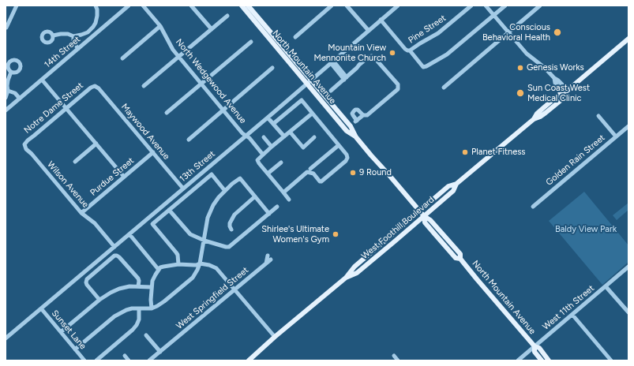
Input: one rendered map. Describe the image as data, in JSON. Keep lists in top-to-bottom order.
{
  "streets": {
    "main road": ["North Mountain Avenue", "West Foothill Boulevard"],
    "street": [
      "Pine Street",
      "14th Street",
      "North Wedgewood Avenue",
      "Notre Dame Street",
      "Maywood Avenue",
      "Golden Rain Street",
      "13th Street",
      "Purdue Street",
      "Wilson Avenue",
      "West Springfield Street",
      "West 11th Street",
      "Sunset Lane"
    ]
  },
  "crossings": [
    ["Pine Street", "13th Street"],
    ["North Mountain Avenue", "13th Street"],
    ["North Mountain Avenue", "West Foothill Boulevard"],
    ["North Mountain Avenue", "West 11th Street"],
    ["North Wedgewood Avenue", "13th Street"],
    ["Notre Dame Street", "Maywood Avenue"],
    ["Notre Dame Street", "Wilson Avenue"],
    ["Maywood Avenue", "13th Street"],
    ["Maywood Avenue", "Purdue Street"],
    ["13th Street", "Wilson Avenue"],
    ["13th Street", "Sunset Lane"],
    ["Purdue Street", "Wilson Avenue"]
  ],
  "parks": ["Baldy View Park"],
  "places": [
    "Conscious Behavioral Health",
    "Mountain View Mennonite Church",
    "Genesis Works",
    "Sun Coast West Medical Clinic",
    "Planet Fitness",
    "9 Round",
    "Shirlee's Ultimate Women's Gym"
  ]
}
